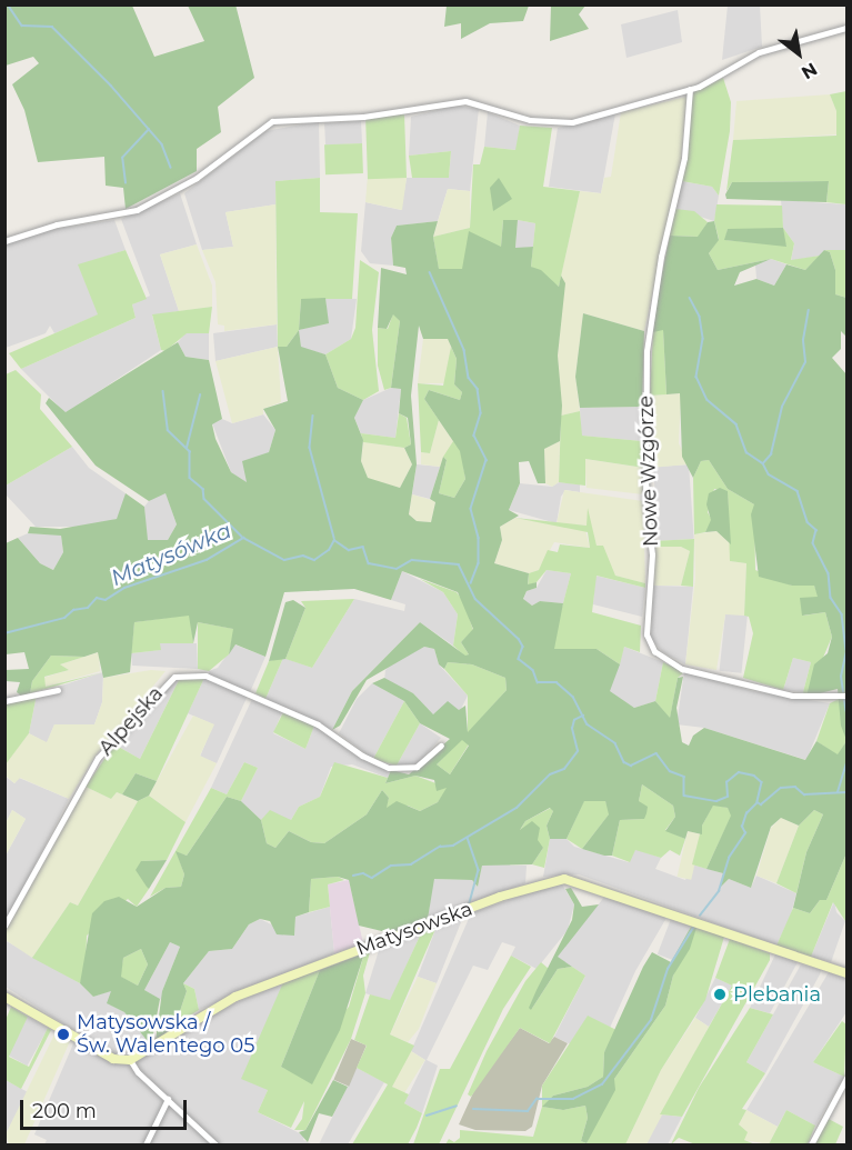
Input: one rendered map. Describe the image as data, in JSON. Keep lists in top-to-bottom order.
{
  "streets": {
    "street": ["Nowe Wzgórze", "Alpejska", "Matysowska"]
  },
  "water": ["Matysówka"],
  "places": ["Plebania", "Matysowska / Św. Walentego 05"],
  "scale_bar": "200 m",
  "north": "bottom right"
}
